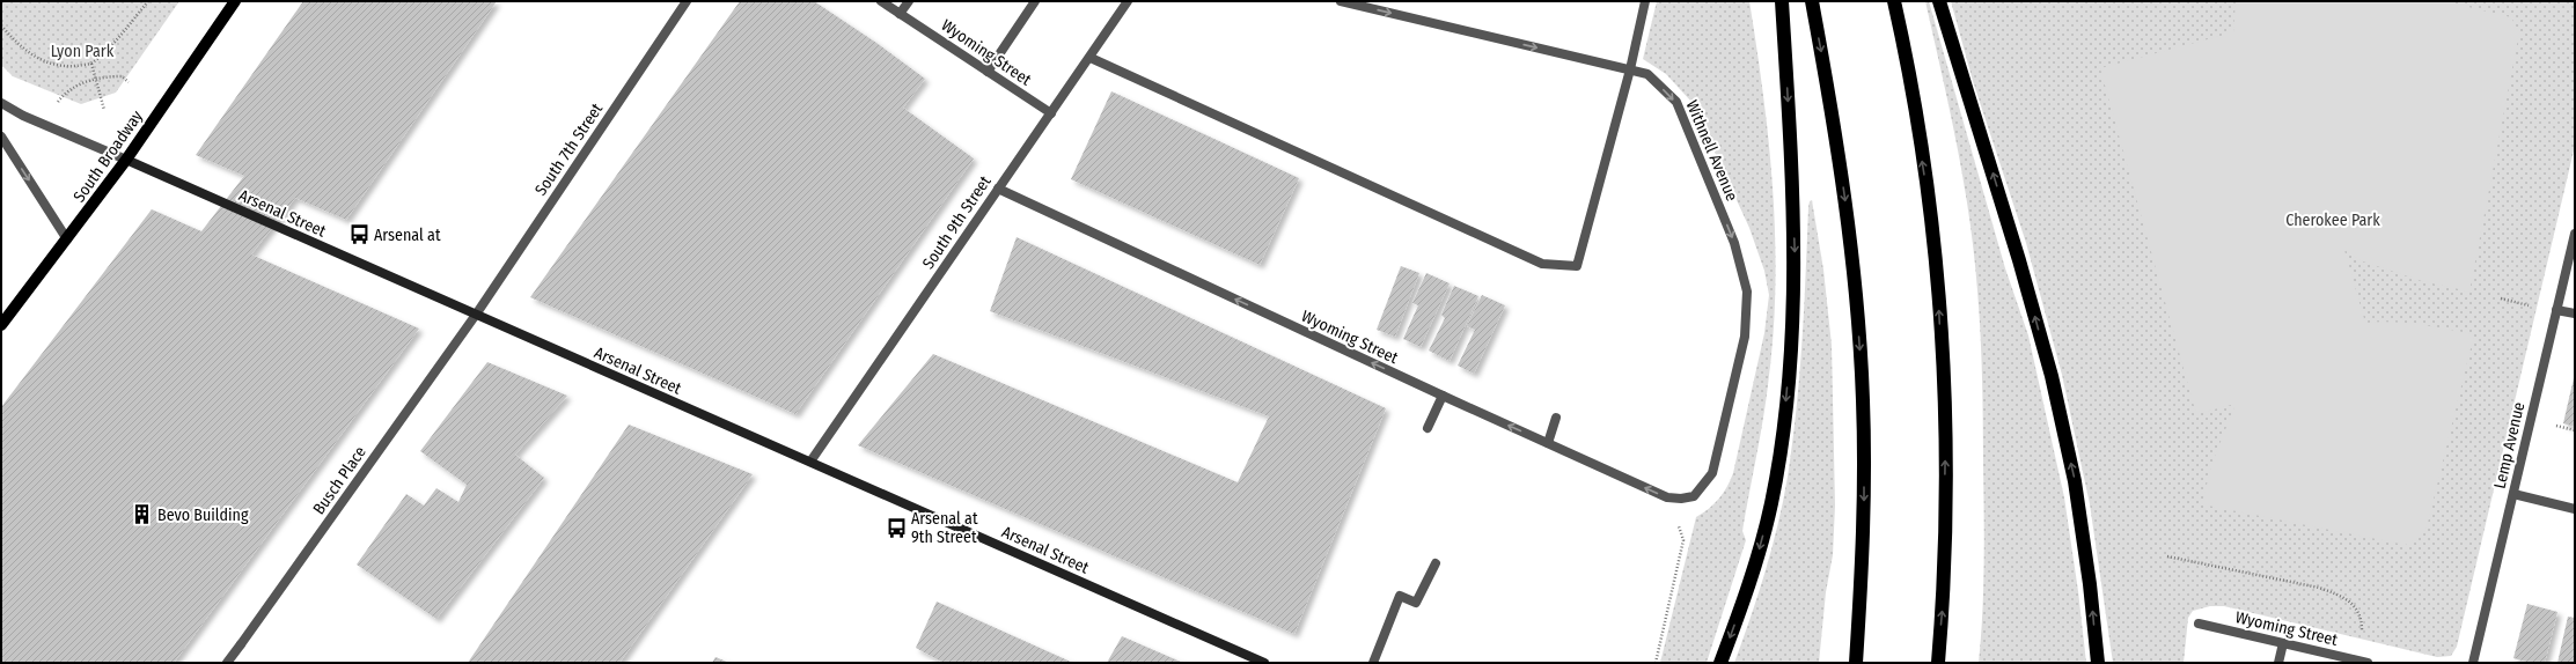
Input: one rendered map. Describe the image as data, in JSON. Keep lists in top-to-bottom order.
{
  "streets": {
    "main road": ["South Broadway", "Arsenal Street"],
    "street": [
      "Wyoming Street",
      "South 7th Street",
      "Withnell Avenue",
      "South 9th Street",
      "Lemp Avenue",
      "Busch Place"
    ]
  },
  "crossings": [
    ["Wyoming Street", "Withnell Avenue"],
    ["Wyoming Street", "South 9th Street"],
    ["South 7th Street", "Arsenal Street"],
    ["South 7th Street", "Busch Place"],
    ["South Broadway", "Arsenal Street"],
    ["Arsenal Street", "South 9th Street"],
    ["Arsenal Street", "Busch Place"]
  ],
  "one_way": ["Wyoming Street"],
  "parks": ["Lyon Park", "Cherokee Park"],
  "places": {
    "bus stop": ["Arsenal at", "Arsenal at 9th Street"],
    "building": ["Bevo Building"]
  }
}
